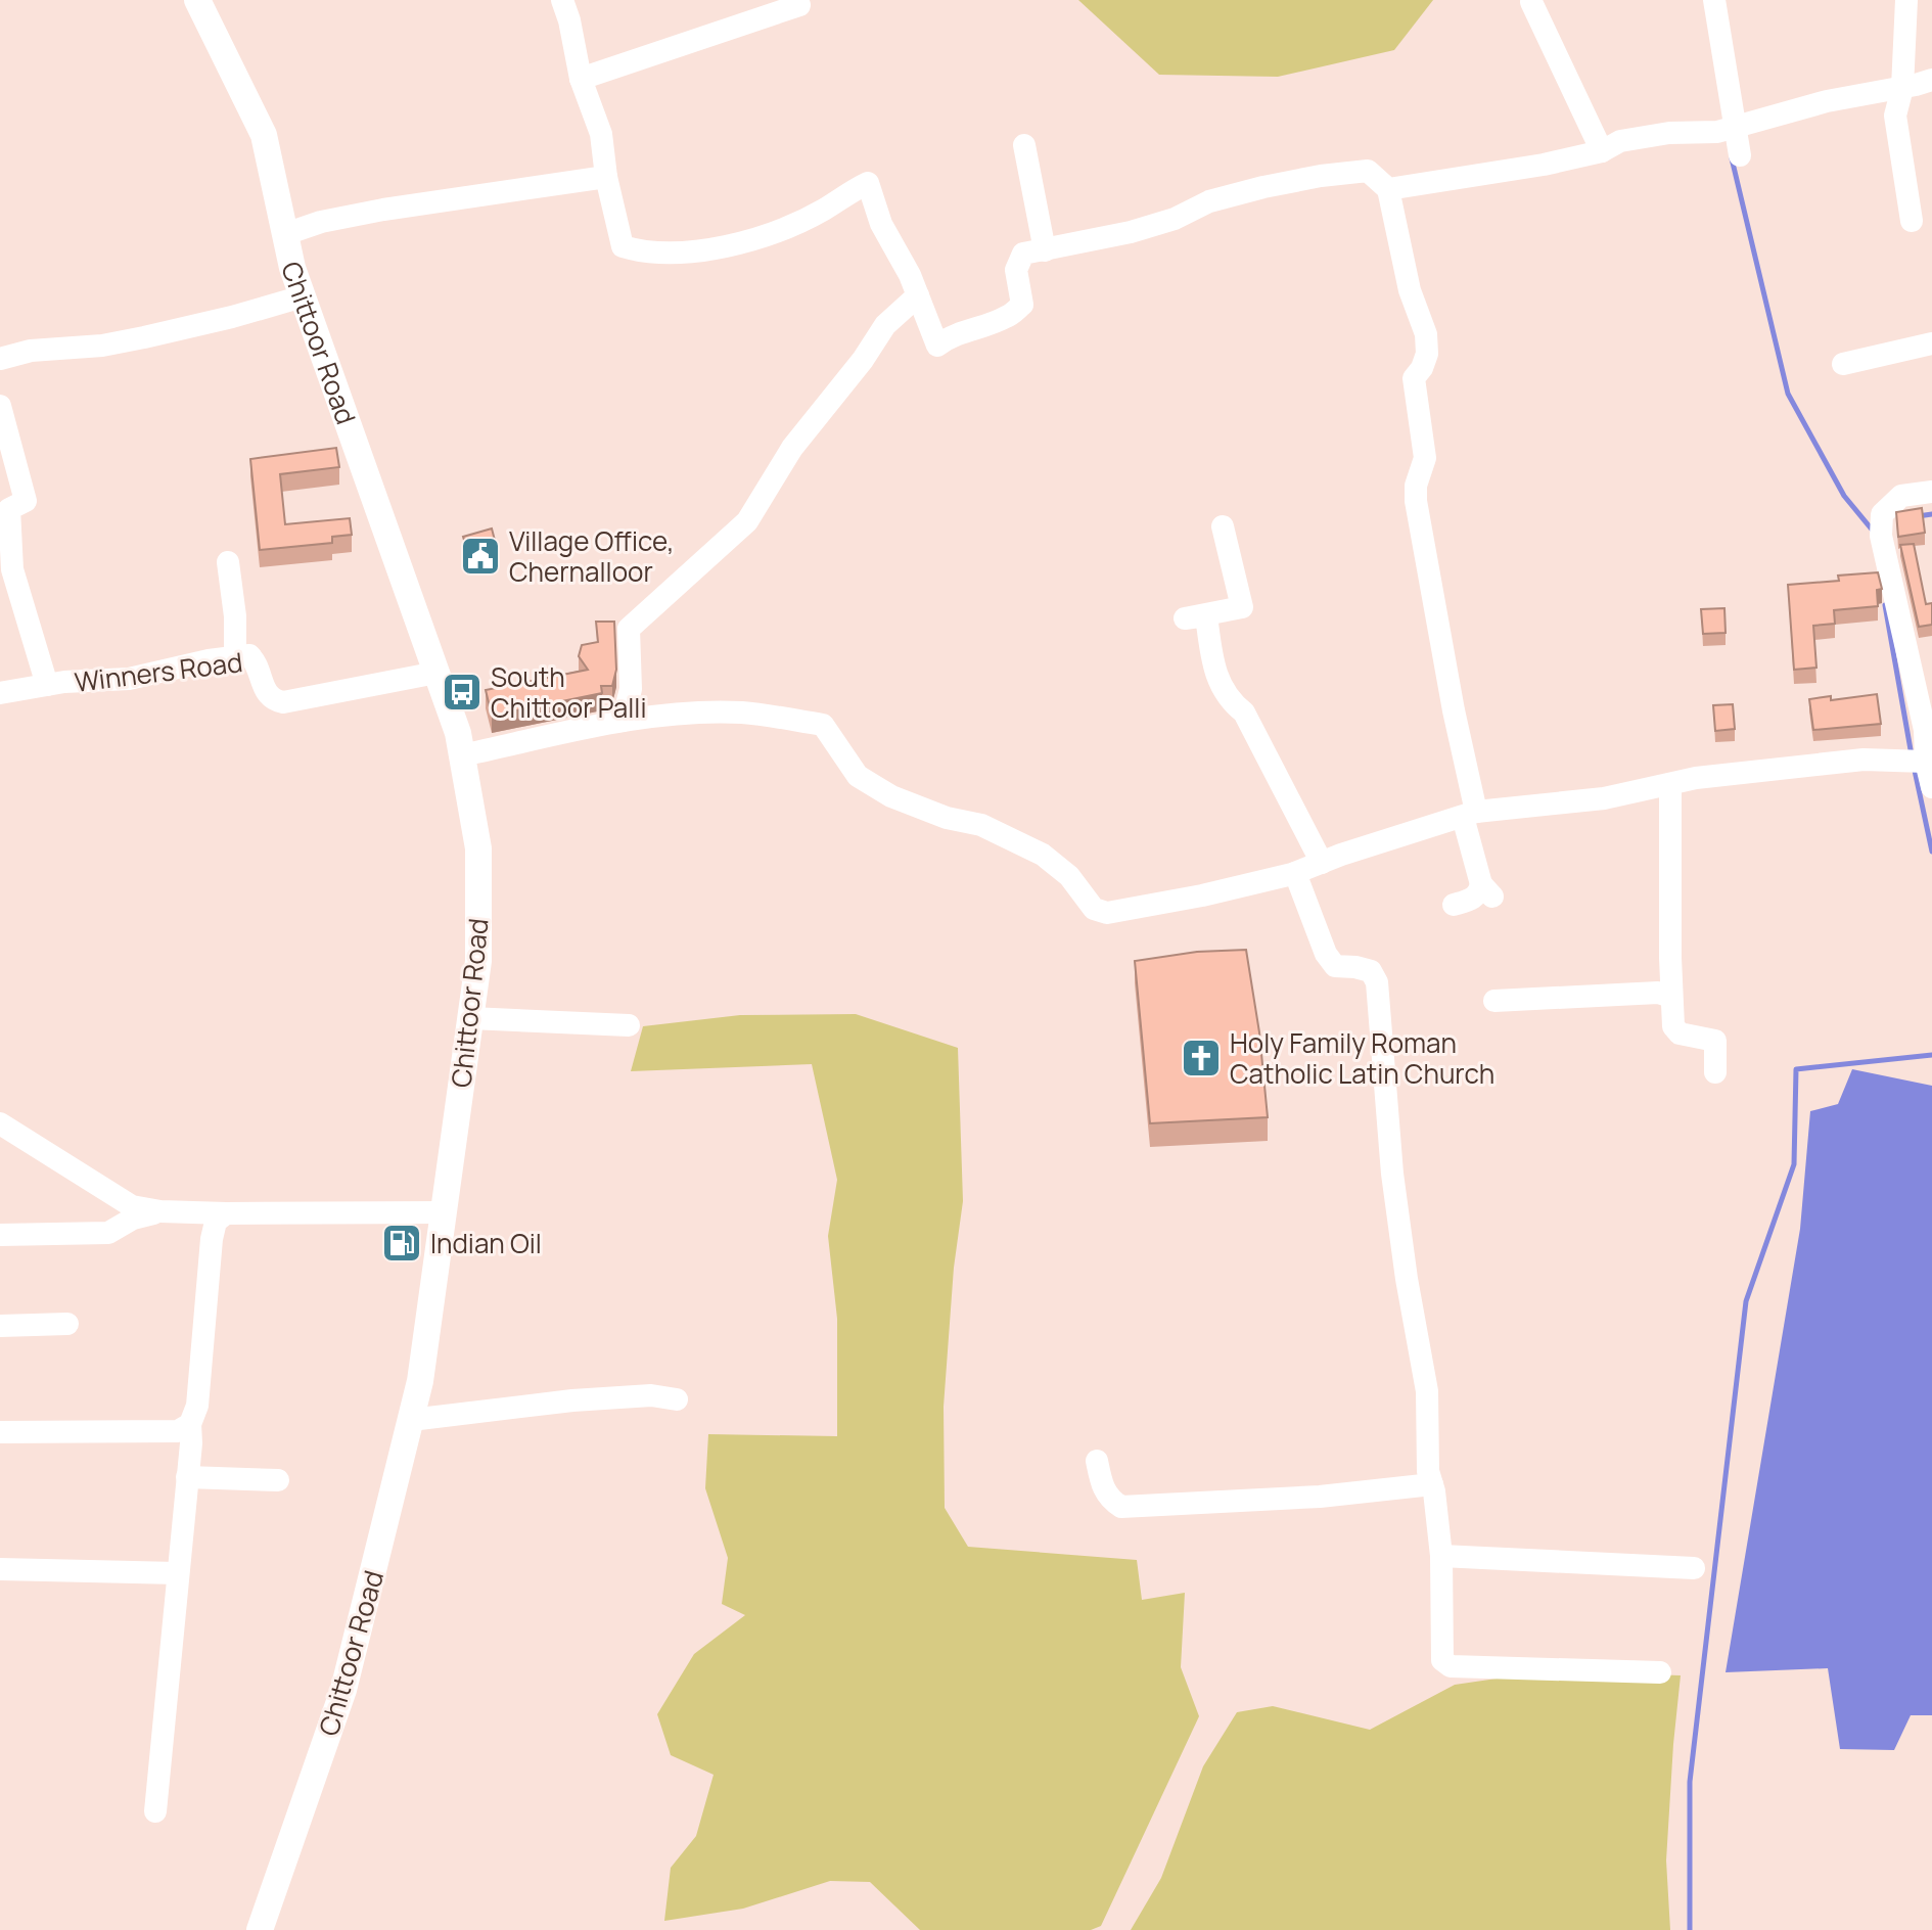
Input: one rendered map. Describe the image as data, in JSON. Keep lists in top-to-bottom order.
{
  "streets": {
    "main road": ["Chittoor Road"],
    "street": ["Winners Road"]
  },
  "crossings": [
    ["Chittoor Road", "Winners Road"]
  ],
  "places": {
    "public building": ["Village Office, Chernalloor"],
    "bus stop": ["South Chittoor Palli"],
    "church": ["Holy Family Roman Catholic Latin Church"],
    "fuel station": ["Indian Oil"]
  }
}
